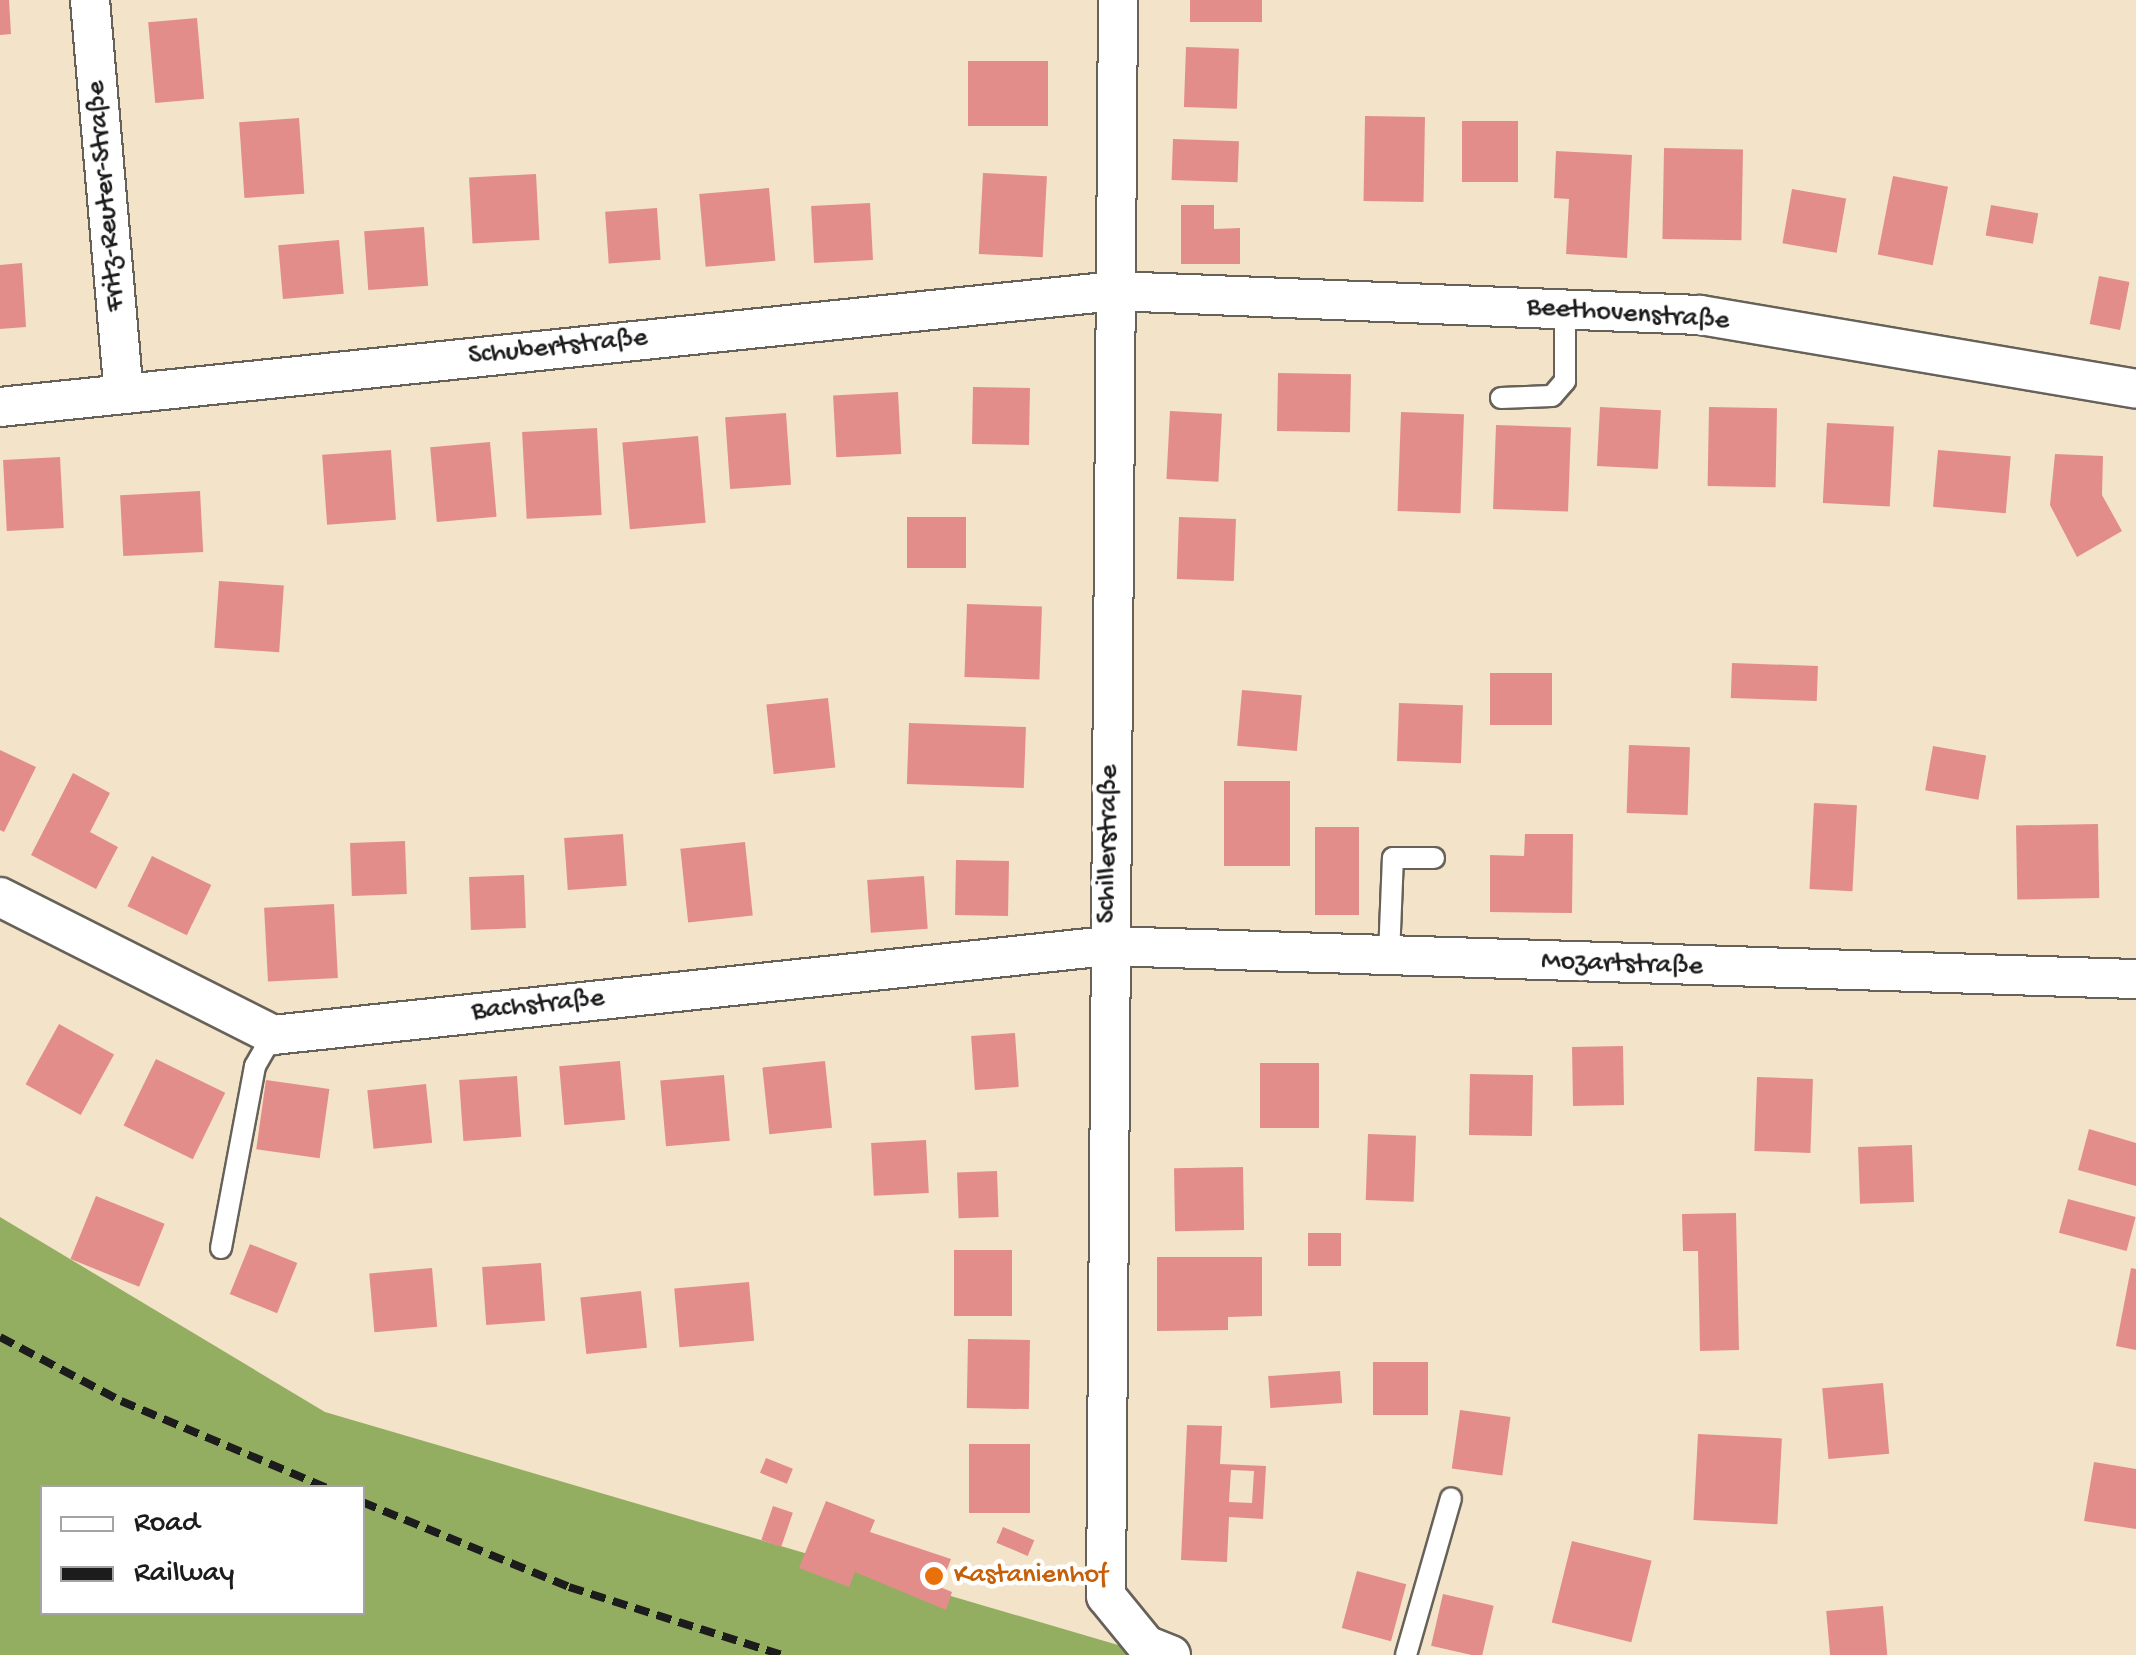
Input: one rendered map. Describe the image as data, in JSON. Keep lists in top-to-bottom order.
{
  "streets": {
    "street": [
      "Fritz-Reuter-Straße",
      "Beethovenstraße",
      "Schubertstraße",
      "Schillerstraße",
      "Mozartstraße",
      "Bachstraße"
    ]
  },
  "crossings": [
    ["Fritz-Reuter-Straße", "Schubertstraße"],
    ["Beethovenstraße", "Schubertstraße"],
    ["Beethovenstraße", "Schillerstraße"],
    ["Schubertstraße", "Schillerstraße"],
    ["Schillerstraße", "Mozartstraße"],
    ["Schillerstraße", "Bachstraße"],
    ["Mozartstraße", "Bachstraße"]
  ],
  "places": ["Kastanienhof"],
  "legend": ["Road", "Railway"]
}
